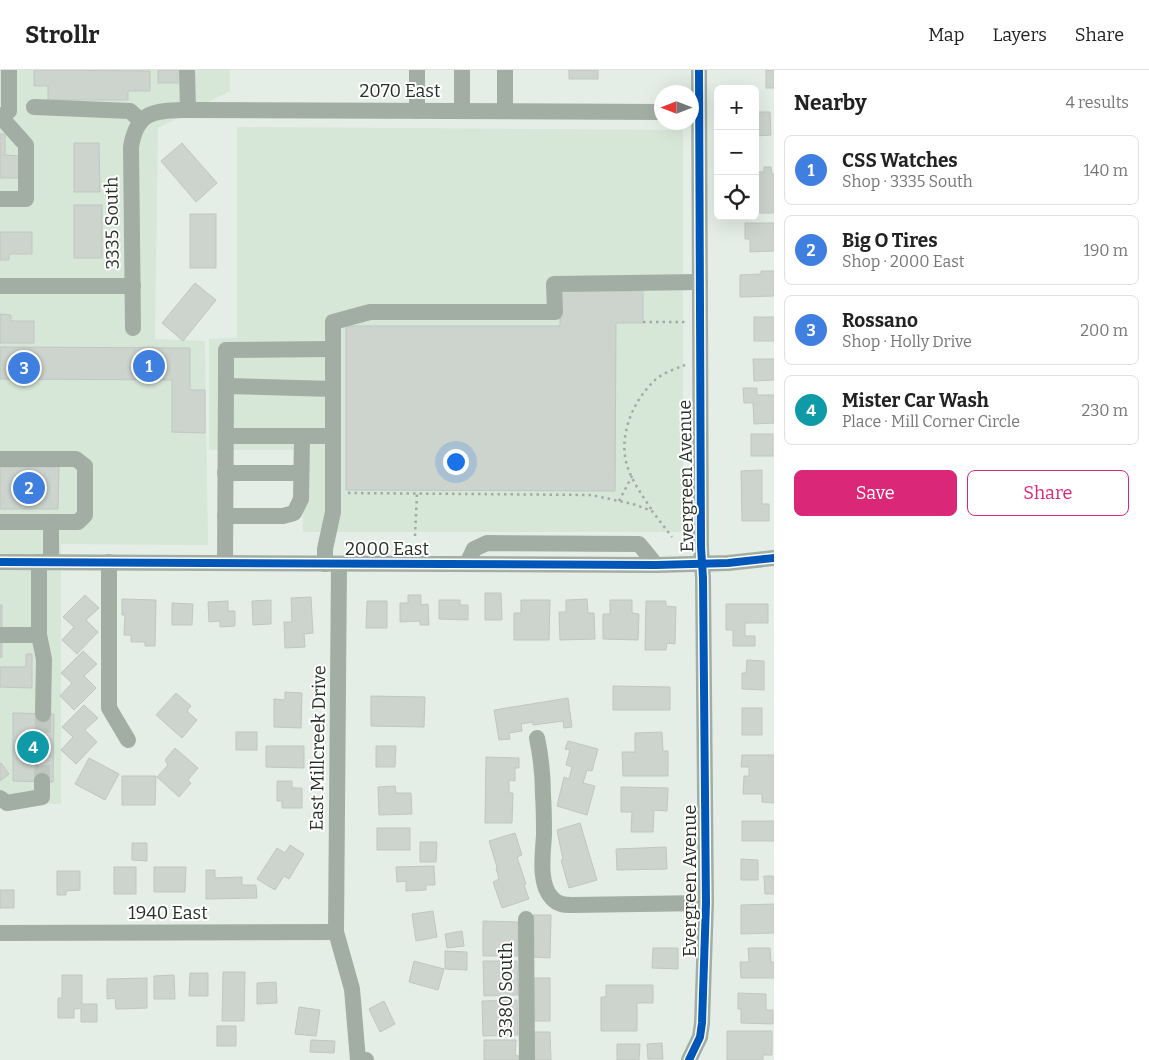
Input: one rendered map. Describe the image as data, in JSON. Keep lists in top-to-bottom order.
{
  "streets": {
    "street": [
      "2070 East",
      "3335 South",
      "Evergreen Avenue",
      "2000 East",
      "East Millcreek Drive",
      "1940 East",
      "3380 South"
    ]
  },
  "crossings": [
    ["2070 East", "3335 South"],
    ["Evergreen Avenue", "2000 East"],
    ["Evergreen Avenue", "East Millcreek Drive"],
    ["2000 East", "East Millcreek Drive"],
    ["East Millcreek Drive", "1940 East"]
  ],
  "north": "left",
  "page": {
    "header": "Strollr",
    "nav": ["Map", "Layers", "Share"],
    "heading": ["Nearby", "4 results"],
    "map_buttons": ["+", "−"],
    "list": [
      {
        "mark": "1",
        "name": "CSS Watches",
        "note": "Shop · 3335 South",
        "value": "140 m"
      },
      {
        "mark": "2",
        "name": "Big O Tires",
        "note": "Shop · 2000 East",
        "value": "190 m"
      },
      {
        "mark": "3",
        "name": "Rossano",
        "note": "Shop · Holly Drive",
        "value": "200 m"
      },
      {
        "mark": "4",
        "name": "Mister Car Wash",
        "note": "Place · Mill Corner Circle",
        "value": "230 m"
      }
    ],
    "pins": [
      "1",
      "3",
      "2",
      "4"
    ],
    "buttons": ["Save", "Share"]
  }
}
